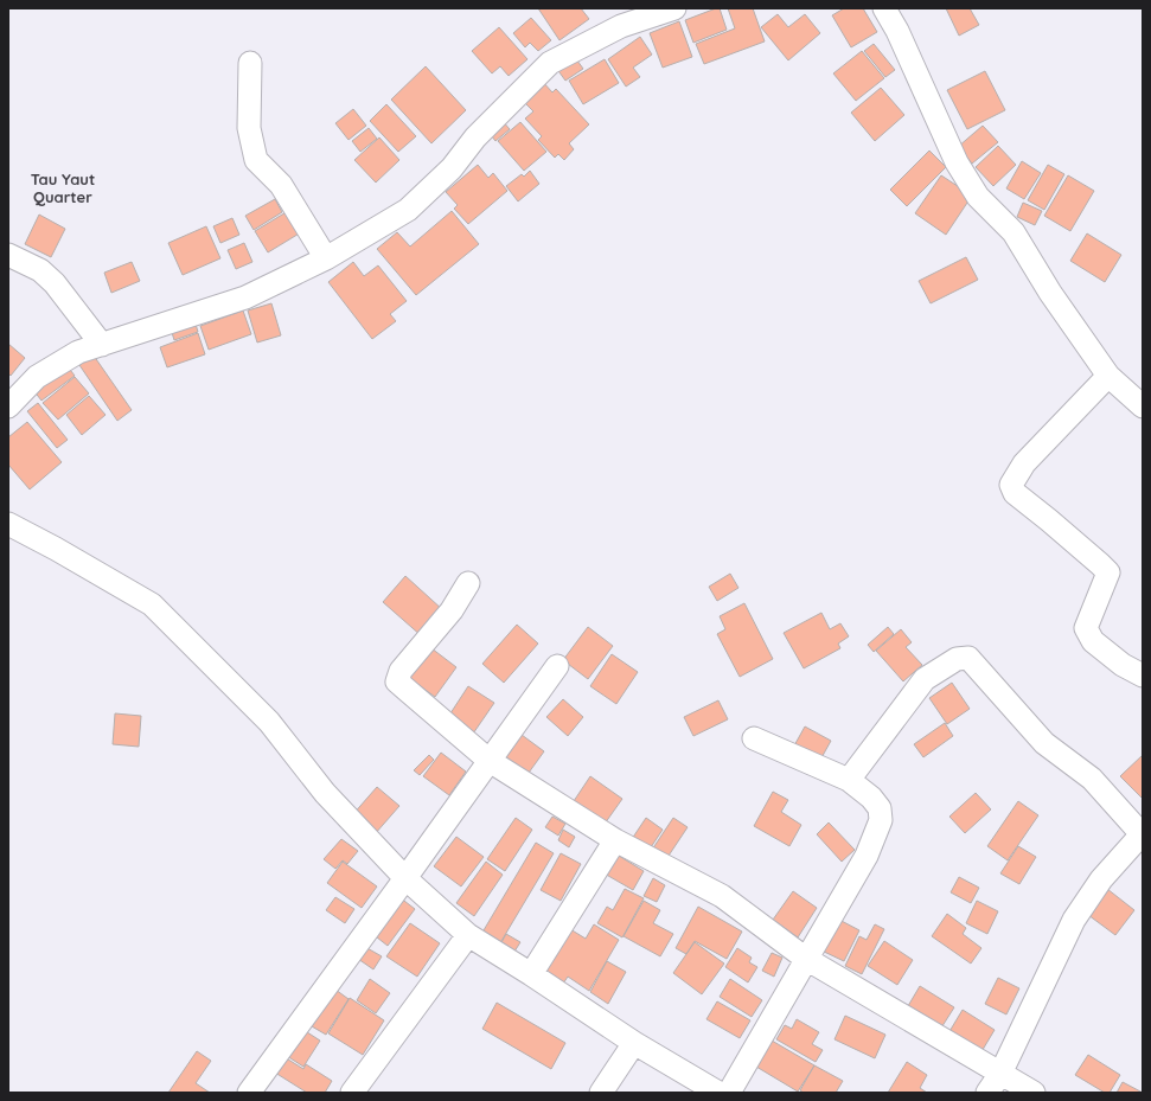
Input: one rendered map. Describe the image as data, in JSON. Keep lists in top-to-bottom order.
{
  "districts": ["Tau Yaut Quarter"]
}
